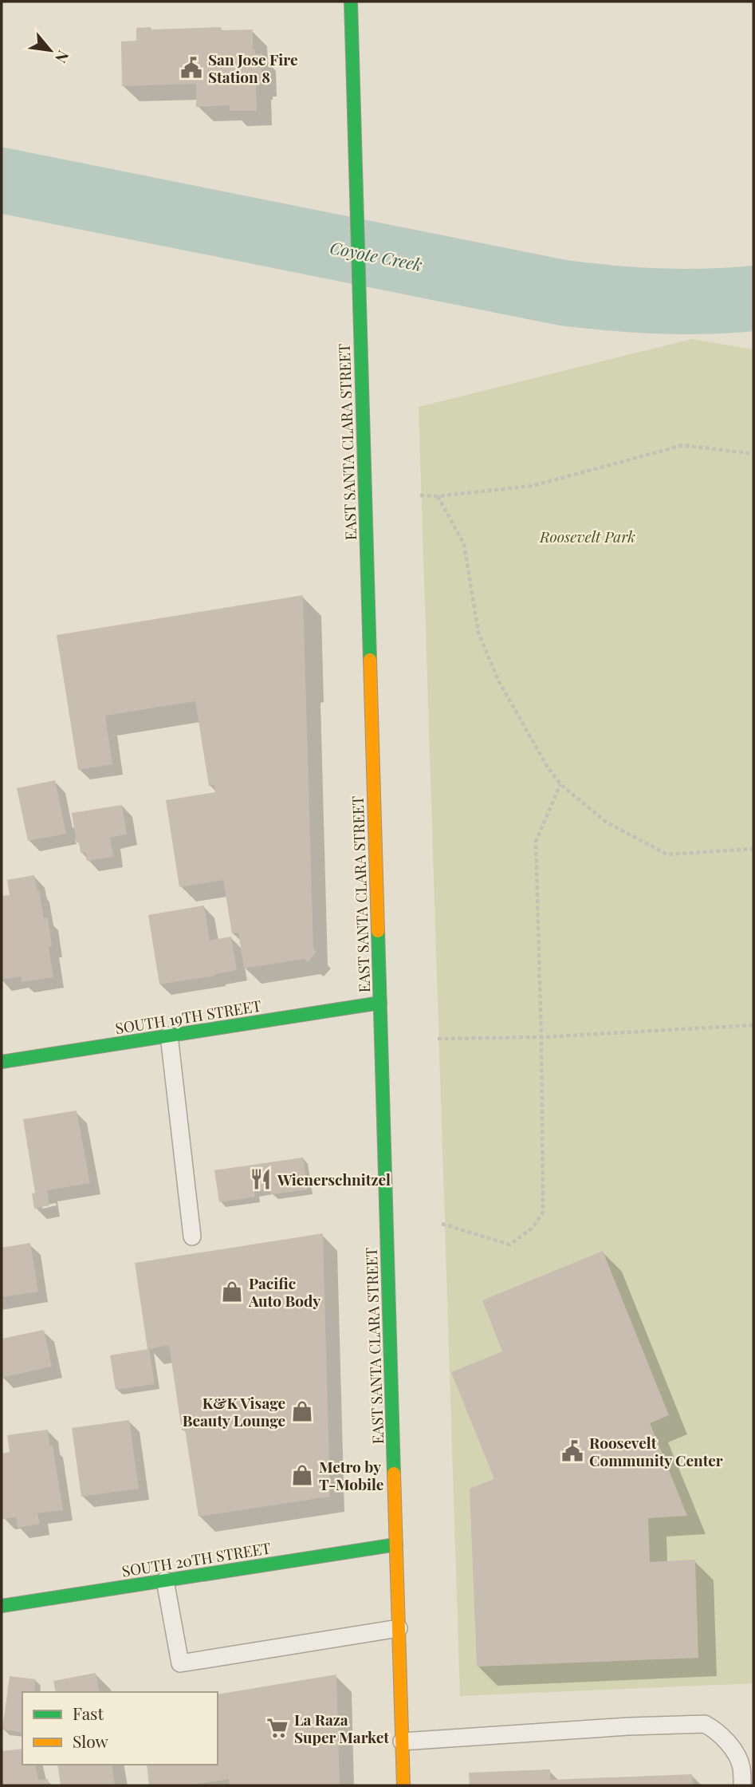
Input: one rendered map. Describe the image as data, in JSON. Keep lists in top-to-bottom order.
{
  "streets": {
    "main road": ["EAST SANTA CLARA STREET", "SOUTH 19TH STREET", "SOUTH 20TH STREET"]
  },
  "crossings": [
    ["EAST SANTA CLARA STREET", "SOUTH 19TH STREET"],
    ["EAST SANTA CLARA STREET", "SOUTH 20TH STREET"]
  ],
  "water": ["Coyote Creek"],
  "parks": ["Roosevelt Park"],
  "places": {
    "public building": ["San Jose Fire Station 8", "Roosevelt Community Center"],
    "restaurant": ["Wienerschnitzel"],
    "shop": ["Pacific Auto Body", "K&K Visage Beauty Lounge", "Metro by T-Mobile"],
    "supermarket": ["La Raza Super Market"]
  },
  "legend": ["Fast", "Slow"],
  "north": "bottom right"
}
